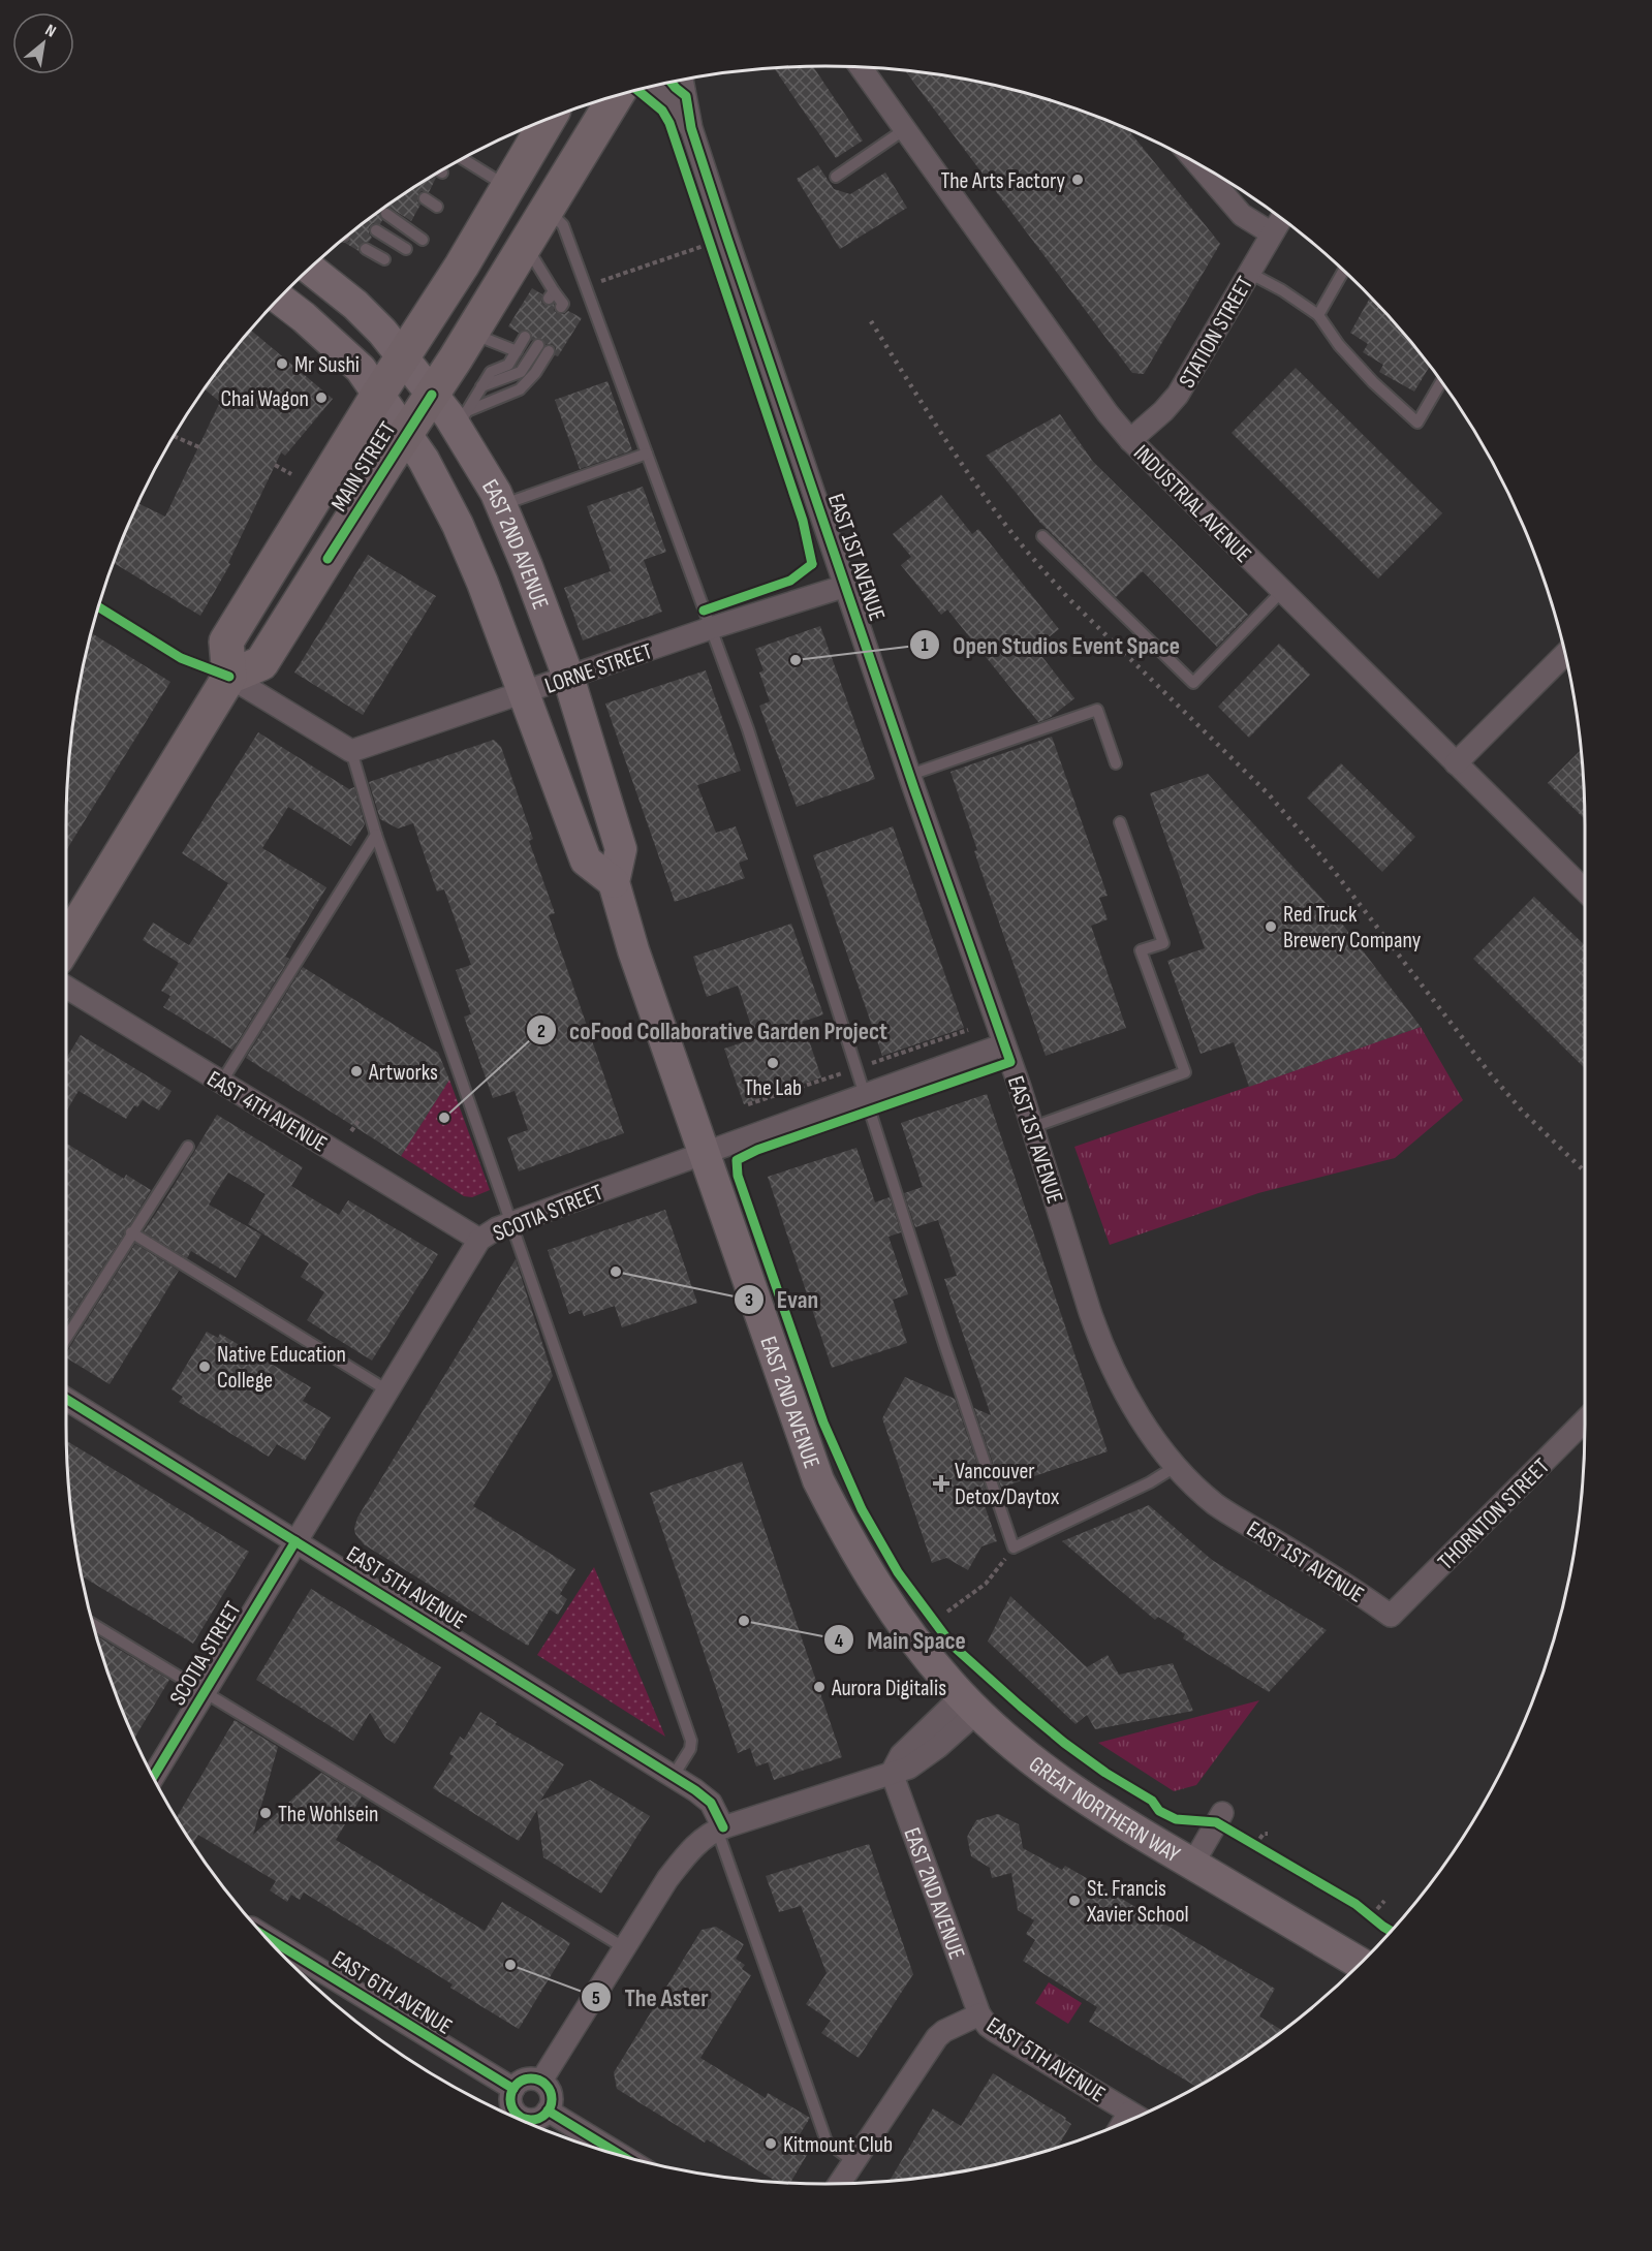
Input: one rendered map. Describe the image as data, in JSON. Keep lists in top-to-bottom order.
{
  "streets": {
    "main road": ["MAIN STREET", "EAST 2ND AVENUE", "GREAT NORTHERN WAY"],
    "street": [
      "STATION STREET",
      "INDUSTRIAL AVENUE",
      "EAST 1ST AVENUE",
      "LORNE STREET",
      "EAST 4TH AVENUE",
      "SCOTIA STREET",
      "THORNTON STREET",
      "EAST 5TH AVENUE",
      "EAST 6TH AVENUE"
    ]
  },
  "crossings": [
    ["STATION STREET", "INDUSTRIAL AVENUE"],
    ["MAIN STREET", "EAST 2ND AVENUE"],
    ["EAST 2ND AVENUE", "LORNE STREET"],
    ["EAST 2ND AVENUE", "SCOTIA STREET"],
    ["EAST 2ND AVENUE", "EAST 5TH AVENUE"],
    ["EAST 2ND AVENUE", "GREAT NORTHERN WAY"],
    ["EAST 1ST AVENUE", "LORNE STREET"],
    ["EAST 1ST AVENUE", "SCOTIA STREET"],
    ["EAST 1ST AVENUE", "THORNTON STREET"],
    ["EAST 4TH AVENUE", "SCOTIA STREET"],
    ["SCOTIA STREET", "EAST 5TH AVENUE"]
  ],
  "places": {
    "other": [
      "The Arts Factory",
      "Mr Sushi",
      "Chai Wagon",
      "Open Studios Event Space",
      "Red Truck Brewery Company",
      "The Lab",
      "Artworks",
      "coFood Collaborative Garden Project",
      "Evan",
      "Native Education College",
      "Main Space",
      "Aurora Digitalis",
      "The Wohlsein",
      "St. Francis Xavier School",
      "The Aster",
      "Kitmount Club"
    ],
    "health": ["Vancouver Detox/Daytox"]
  },
  "north": "top right"
}
